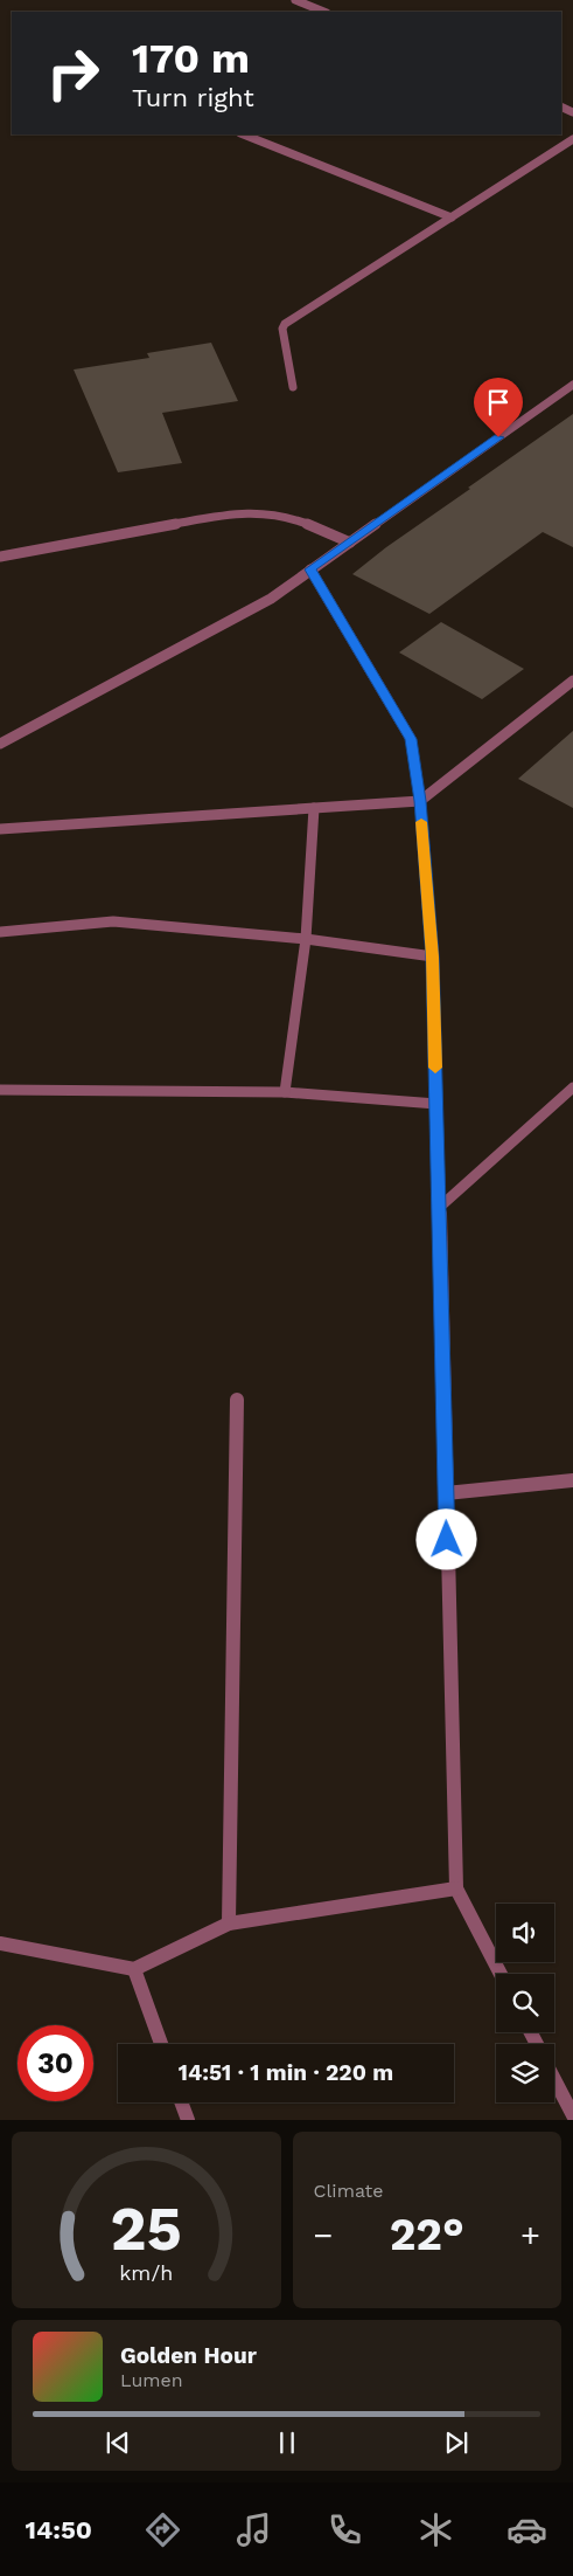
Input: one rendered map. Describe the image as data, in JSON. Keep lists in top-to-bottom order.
{
  "page": {
    "turn": ["170 m", "Turn right"],
    "limit": "30",
    "trip": "14:51 · 1 min · 220 m",
    "tile": "Climate",
    "heat": ["−", "22°", "+"],
    "song": ["Golden Hour", "Lumen"],
    "tabs": "14:50",
    "gauge": ["25", "km/h"]
  }
}
